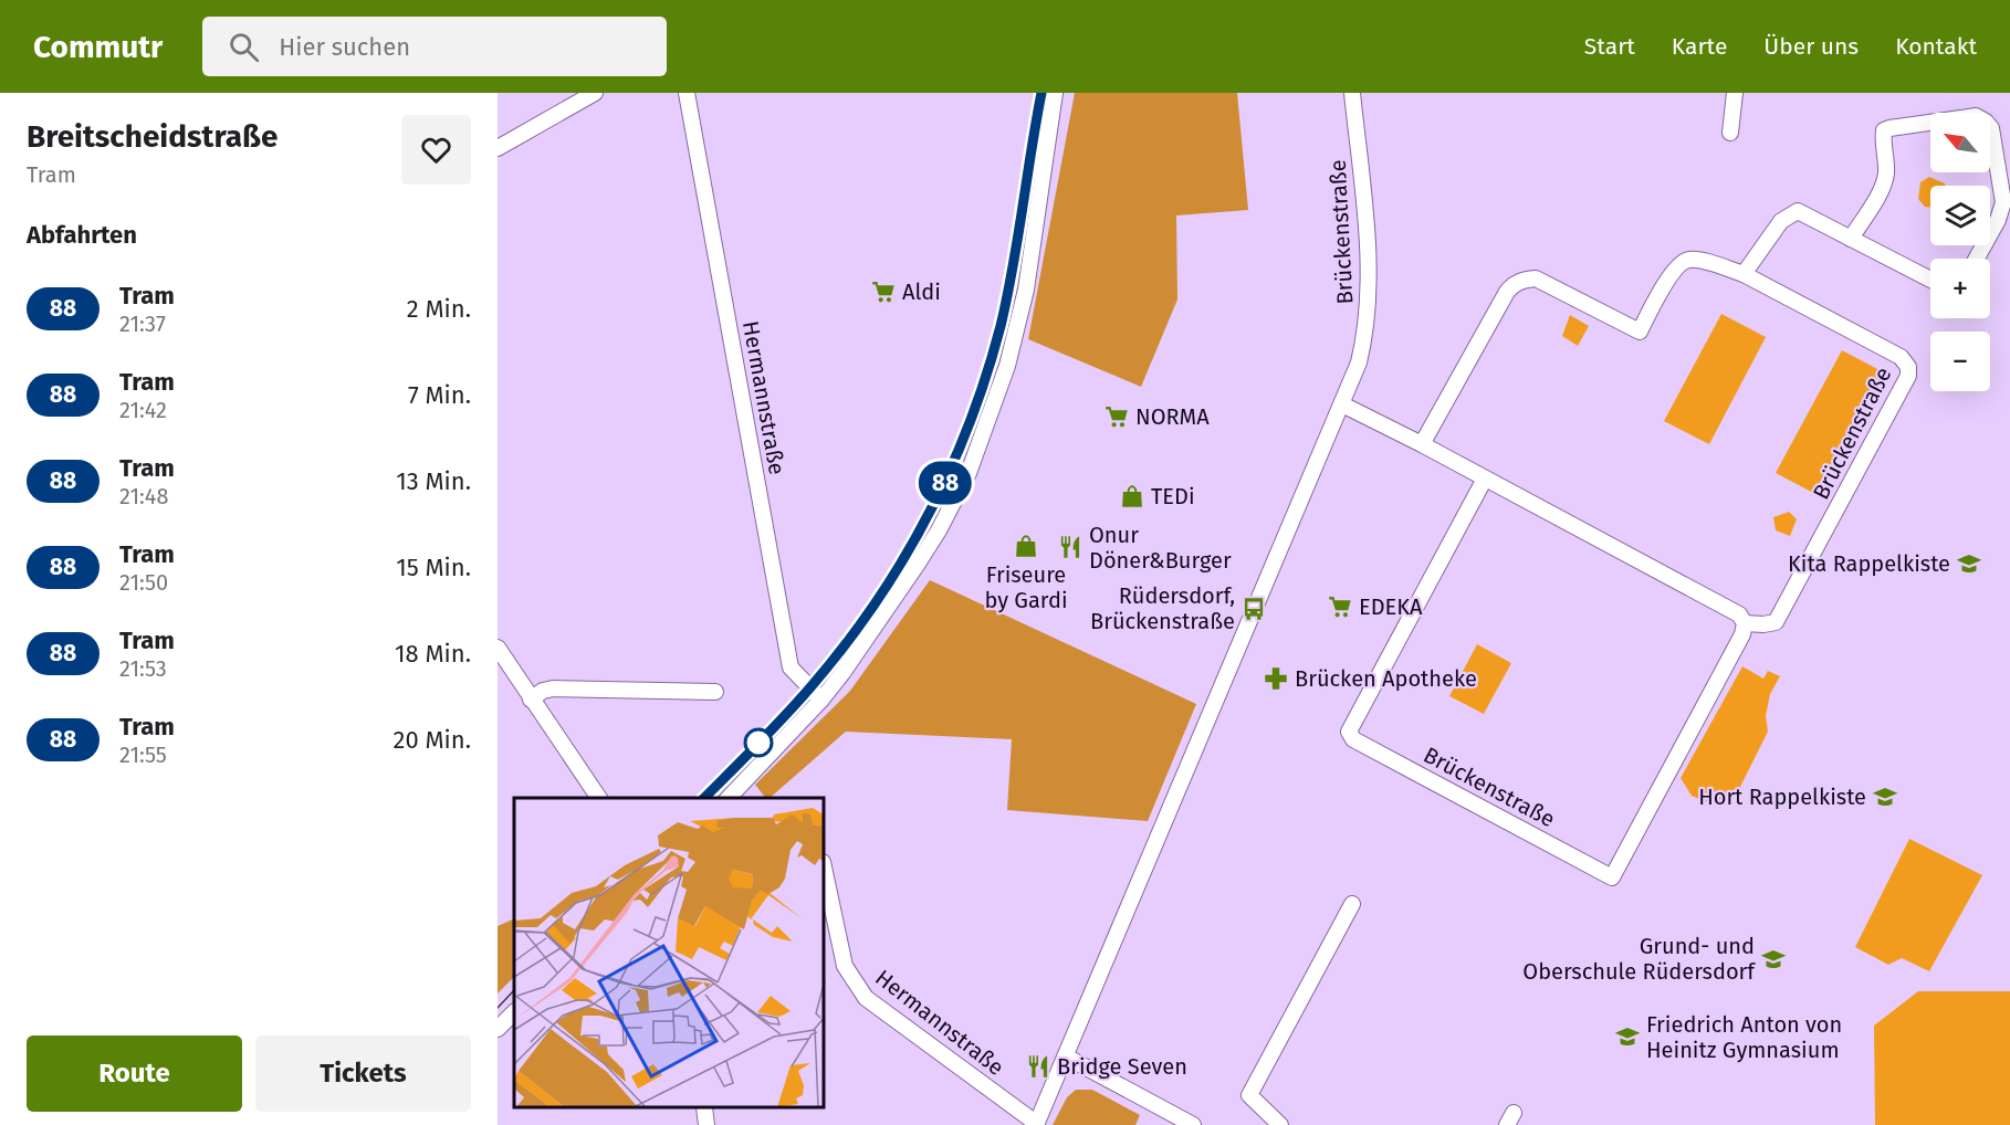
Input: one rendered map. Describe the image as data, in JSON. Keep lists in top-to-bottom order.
{
  "streets": {
    "street": ["Brückenstraße", "Hermannstraße"]
  },
  "crossings": [
    ["Brückenstraße", "Hermannstraße"]
  ],
  "places": {
    "supermarket": ["Aldi", "NORMA", "EDEKA"],
    "shop": ["TEDi", "Friseure by Gardi"],
    "restaurant": ["Onur Döner&Burger", "Bridge Seven"],
    "school or university": [
      "Kita Rappelkiste",
      "Hort Rappelkiste",
      "Grund- und Oberschule Rüdersdorf",
      "Friedrich Anton von Heinitz Gymnasium"
    ],
    "bus stop": ["Rüdersdorf, Brückenstraße"],
    "pharmacy": ["Brücken Apotheke"]
  },
  "lines": ["tram line 88"],
  "north": "top left",
  "page": {
    "header": "Commutr",
    "search": "Hier suchen",
    "nav": [
      "Start",
      "Karte",
      "Über uns",
      "Kontakt"
    ],
    "heading": [
      ["Breitscheidstraße", "Tram"],
      "Abfahrten"
    ],
    "on_map": "88",
    "map_buttons": ["+", "−"],
    "list": [
      {
        "mark": "88",
        "name": "Tram",
        "note": "21:37",
        "value": "2 Min."
      },
      {
        "mark": "88",
        "name": "Tram",
        "note": "21:42",
        "value": "7 Min."
      },
      {
        "mark": "88",
        "name": "Tram",
        "note": "21:48",
        "value": "13 Min."
      },
      {
        "mark": "88",
        "name": "Tram",
        "note": "21:50",
        "value": "15 Min."
      },
      {
        "mark": "88",
        "name": "Tram",
        "note": "21:53",
        "value": "18 Min."
      },
      {
        "mark": "88",
        "name": "Tram",
        "note": "21:55",
        "value": "20 Min."
      }
    ],
    "buttons": ["Route", "Tickets"]
  }
}
